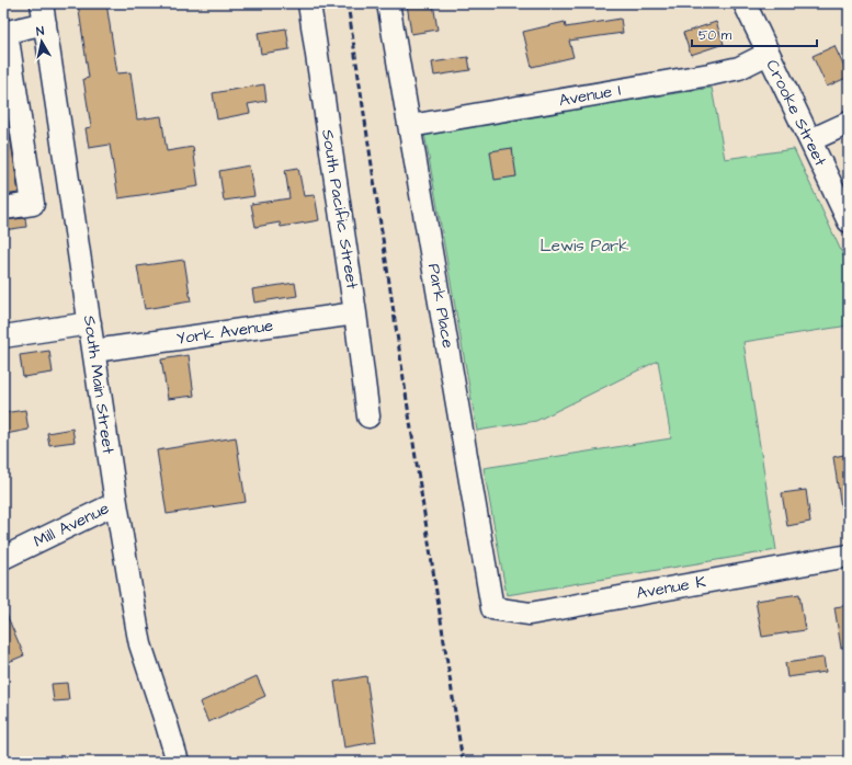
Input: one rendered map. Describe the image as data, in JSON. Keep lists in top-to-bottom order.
{
  "streets": {
    "street": [
      "Avenue I",
      "Crooke Street",
      "South Pacific Street",
      "Park Place",
      "York Avenue",
      "South Main Street",
      "Mill Avenue",
      "Avenue K"
    ]
  },
  "crossings": [
    ["Avenue I", "Crooke Street"],
    ["Avenue I", "Park Place"],
    ["South Pacific Street", "York Avenue"],
    ["Park Place", "Avenue K"],
    ["York Avenue", "South Main Street"],
    ["South Main Street", "Mill Avenue"]
  ],
  "parks": ["Lewis Park"],
  "scale_bar": "50 m",
  "north": "top"
}
